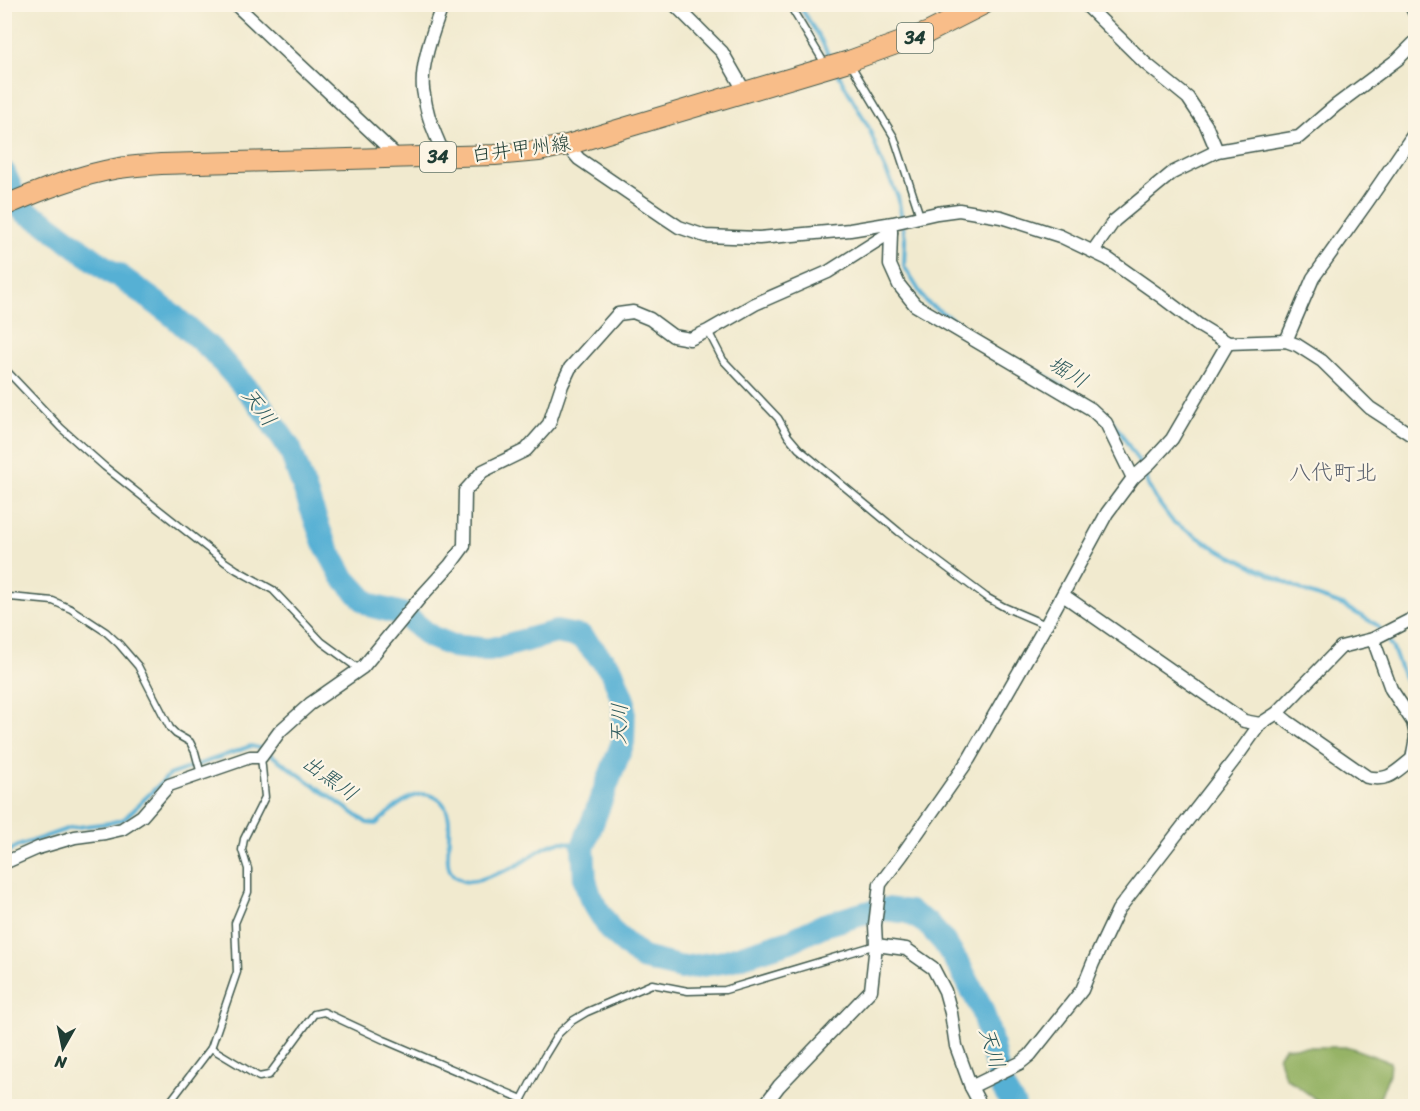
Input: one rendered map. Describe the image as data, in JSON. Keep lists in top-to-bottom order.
{
  "streets": {
    "main road": ["34", "白井甲州線"]
  },
  "districts": ["八代町北"],
  "water": ["堀川", "天川", "出黒川"],
  "north": "bottom"
}
